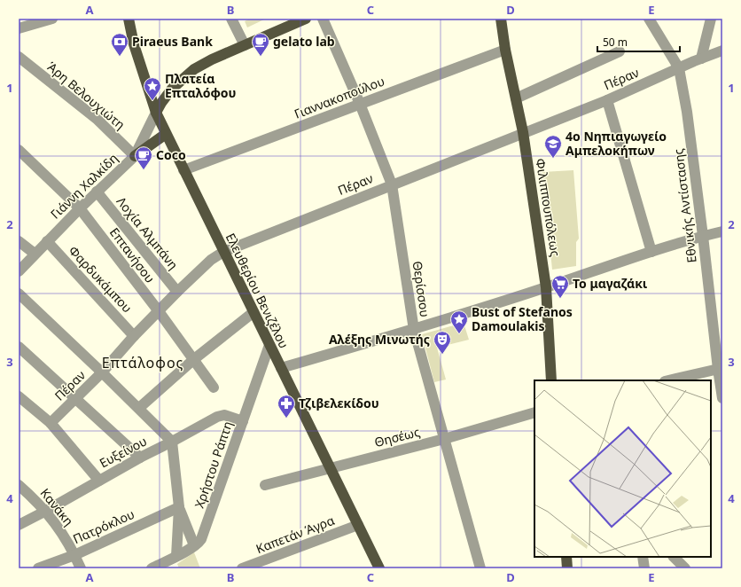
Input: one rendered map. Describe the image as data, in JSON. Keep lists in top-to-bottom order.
{
  "streets": {
    "main road": ["Φιλιππουπόλεως", "Ελευθερίου Βενιζέλου"],
    "street": [
      "Πέραν",
      "Άρη Βελουχιώτη",
      "Γιαννακοπούλου",
      "Γιάννη Χαλκίδη",
      "Εθνικής Αντίστασης",
      "Λοχία Αλμπάνη",
      "Επτανήσου",
      "Φαρδυκάμπου",
      "Θερίσσου",
      "Θησέως",
      "Ευξείνου",
      "Χρήστου Ράπτη",
      "Κανάκη",
      "Πατρόκλου",
      "Καπετάν Άγρα"
    ]
  },
  "crossings": [
    ["Πέραν", "Εθνικής Αντίστασης"],
    ["Πέραν", "Φιλιππουπόλεως"],
    ["Πέραν", "Λοχία Αλμπάνη"],
    ["Πέραν", "Επτανήσου"],
    ["Πέραν", "Φαρδυκάμπου"],
    ["Πέραν", "Θερίσσου"],
    ["Πέραν", "Ελευθερίου Βενιζέλου"],
    ["Άρη Βελουχιώτη", "Γιάννη Χαλκίδη"],
    ["Γιαννακοπούλου", "Φιλιππουπόλεως"],
    ["Γιαννακοπούλου", "Θερίσσου"],
    ["Γιαννακοπούλου", "Ελευθερίου Βενιζέλου"],
    ["Γιάννη Χαλκίδη", "Λοχία Αλμπάνη"],
    ["Γιάννη Χαλκίδη", "Επτανήσου"],
    ["Γιάννη Χαλκίδη", "Φαρδυκάμπου"],
    ["Γιάννη Χαλκίδη", "Ελευθερίου Βενιζέλου"],
    ["Θερίσσου", "Θησέως"],
    ["Ελευθερίου Βενιζέλου", "Θησέως"],
    ["Ελευθερίου Βενιζέλου", "Χρήστου Ράπτη"],
    ["Ελευθερίου Βενιζέλου", "Καπετάν Άγρα"],
    ["Ευξείνου", "Χρήστου Ράπτη"],
    ["Ευξείνου", "Κανάκη"],
    ["Κανάκη", "Πατρόκλου"]
  ],
  "districts": ["Επτάλοφος"],
  "places": {
    "bank": ["Piraeus Bank"],
    "cafe": ["gelato lab", "Coco"],
    "place": ["Πλατεία Επταλόφου", "Bust of Stefanos Damoulakis"],
    "school or university": ["4ο Νηπιαγωγείο Αμπελοκήπων"],
    "supermarket": ["Το μαγαζάκι"],
    "theatre": ["Αλέξης Μινωτής"],
    "pharmacy": ["Τζιβελεκίδου"]
  },
  "scale_bar": "50 m",
  "grid": {
    "columns": [
      "A",
      "B",
      "C",
      "D",
      "E"
    ],
    "rows": [
      "1",
      "2",
      "3",
      "4"
    ]
  }
}
